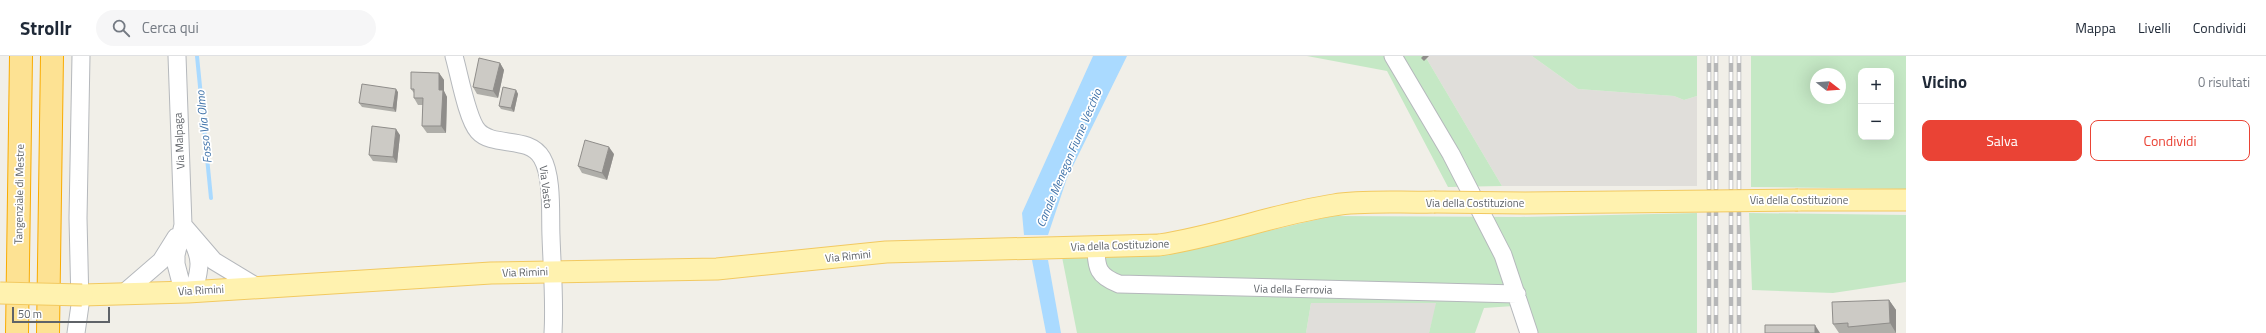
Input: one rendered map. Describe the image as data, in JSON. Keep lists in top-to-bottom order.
{
  "streets": {
    "highway": ["Tangenziale di Mestre"],
    "main road": ["Via della Costituzione", "Via Rimini"],
    "street": ["Via Malpaga", "Via Vasto", "Via della Ferrovia"]
  },
  "crossings": [
    ["Via Vasto", "Via Rimini"],
    ["Via della Costituzione", "Via Rimini"],
    ["Via della Costituzione", "Via della Ferrovia"]
  ],
  "water": ["Fosso Via Olmo", "Canale Menegon Fiume Vecchio"],
  "scale_bar": "50 m",
  "north": "right",
  "page": {
    "header": "Strollr",
    "search": "Cerca qui",
    "nav": ["Mappa", "Livelli", "Condividi"],
    "heading": ["Vicino", "0 risultati"],
    "map_buttons": ["+", "−"],
    "buttons": ["Salva", "Condividi"],
    "scale": "50 m"
  }
}
